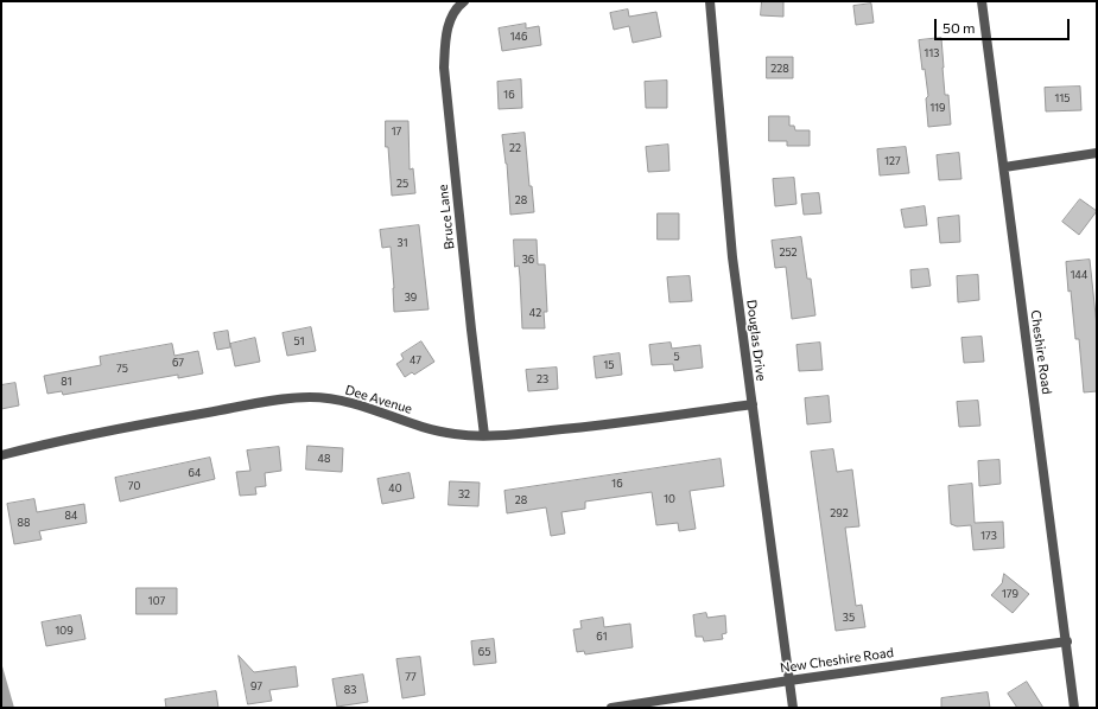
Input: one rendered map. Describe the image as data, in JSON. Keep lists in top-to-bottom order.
{
  "streets": {
    "street": [
      "Bruce Lane",
      "Douglas Drive",
      "Cheshire Road",
      "Dee Avenue",
      "New Cheshire Road"
    ]
  },
  "crossings": [
    ["Bruce Lane", "Dee Avenue"],
    ["Douglas Drive", "Dee Avenue"],
    ["Douglas Drive", "New Cheshire Road"],
    ["Cheshire Road", "New Cheshire Road"]
  ],
  "house_numbers": [
    "146",
    "113",
    "228",
    "16",
    "115",
    "119",
    "17",
    "22",
    "127",
    "25",
    "28",
    "31",
    "252",
    "36",
    "144",
    "39",
    "42",
    "51",
    "5",
    "47",
    "67",
    "15",
    "75",
    "23",
    "81",
    "48",
    "64",
    "16",
    "70",
    "40",
    "32",
    "10",
    "28",
    "292",
    "84",
    "88",
    "173",
    "179",
    "107",
    "35",
    "109",
    "61",
    "65",
    "77",
    "97",
    "83"
  ],
  "scale_bar": "50 m"
}
